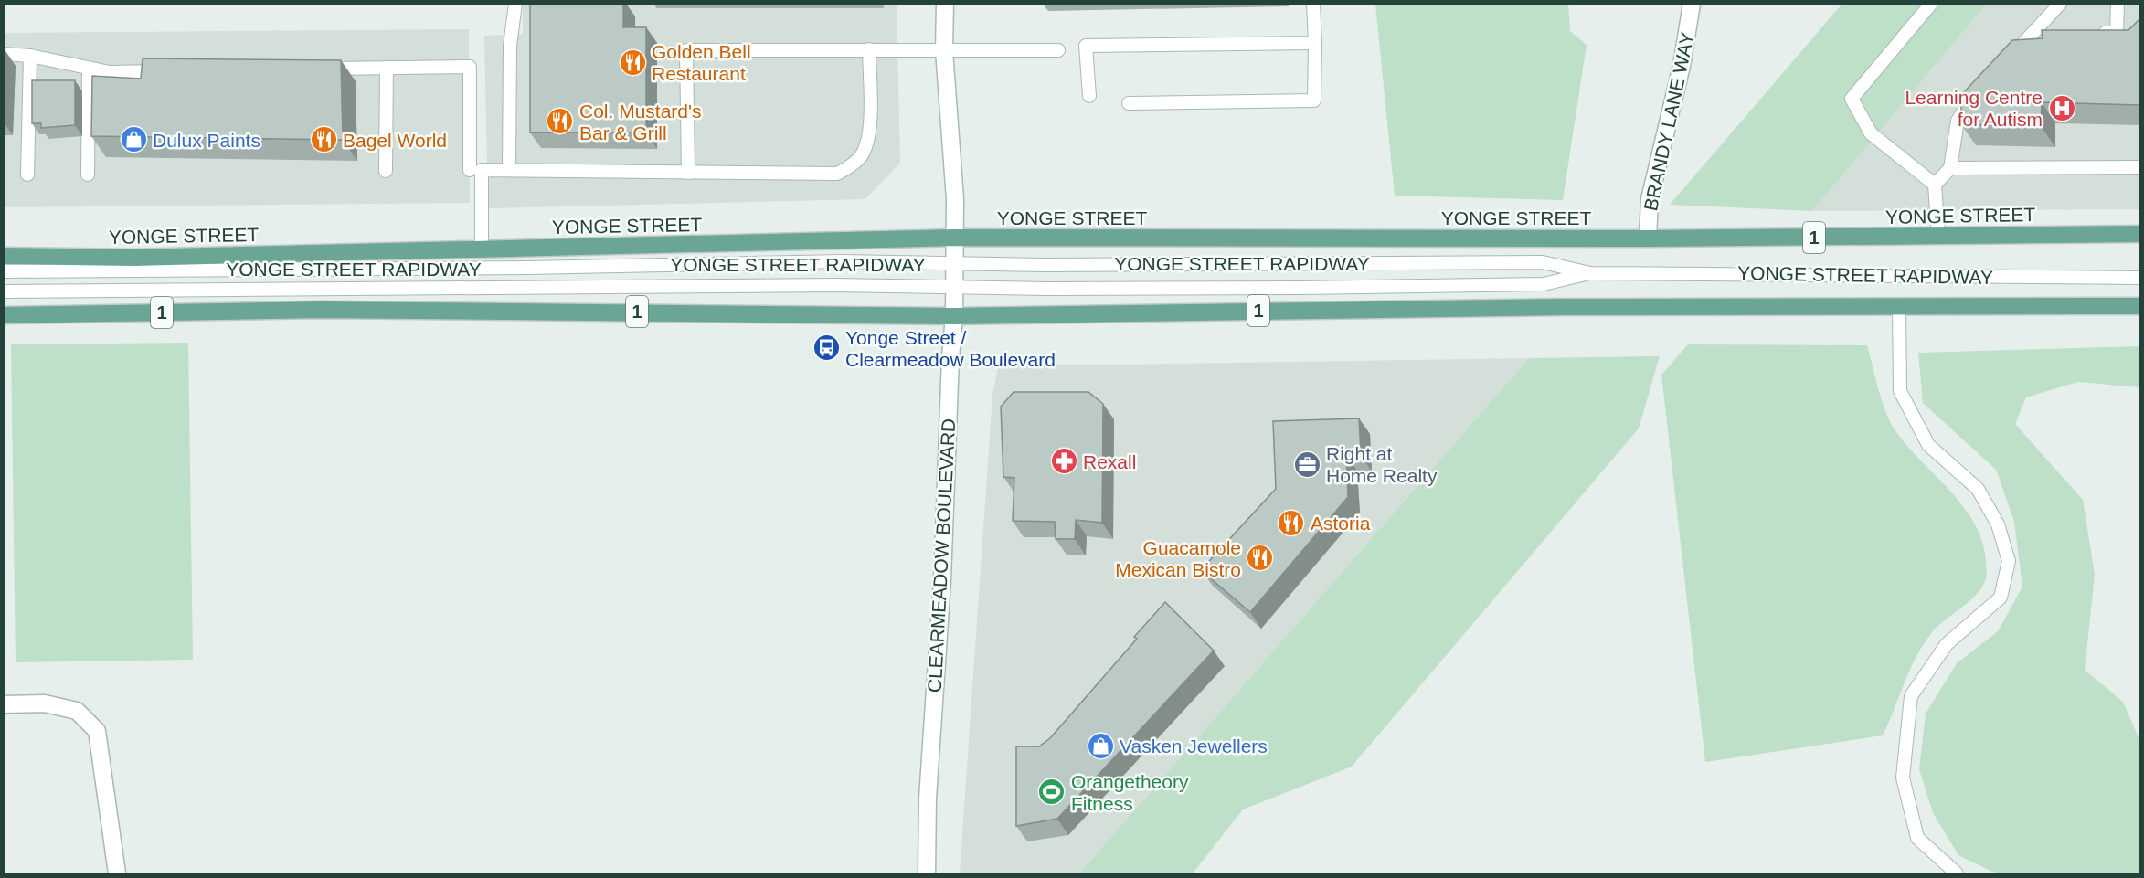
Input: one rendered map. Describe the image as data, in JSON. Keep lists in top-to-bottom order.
{
  "streets": {
    "main road": ["YONGE STREET", "1"],
    "street": ["BRANDY LANE WAY", "CLEARMEADOW BOULEVARD"],
    "lane": ["YONGE STREET RAPIDWAY"]
  },
  "crossings": [
    ["BRANDY LANE WAY", "YONGE STREET"],
    ["YONGE STREET", "CLEARMEADOW BOULEVARD"],
    ["1", "CLEARMEADOW BOULEVARD"],
    ["YONGE STREET RAPIDWAY", "CLEARMEADOW BOULEVARD"]
  ],
  "places": {
    "restaurant": [
      "Golden Bell Restaurant",
      "Col. Mustard's Bar & Grill",
      "Bagel World",
      "Astoria",
      "Guacamole Mexican Bistro"
    ],
    "hospital": ["Learning Centre for Autism"],
    "shop": ["Dulux Paints", "Vasken Jewellers"],
    "bus stop": ["Yonge Street / Clearmeadow Boulevard"],
    "pharmacy": ["Rexall"],
    "office": ["Right at Home Realty"],
    "sports": ["Orangetheory Fitness"]
  }
}
